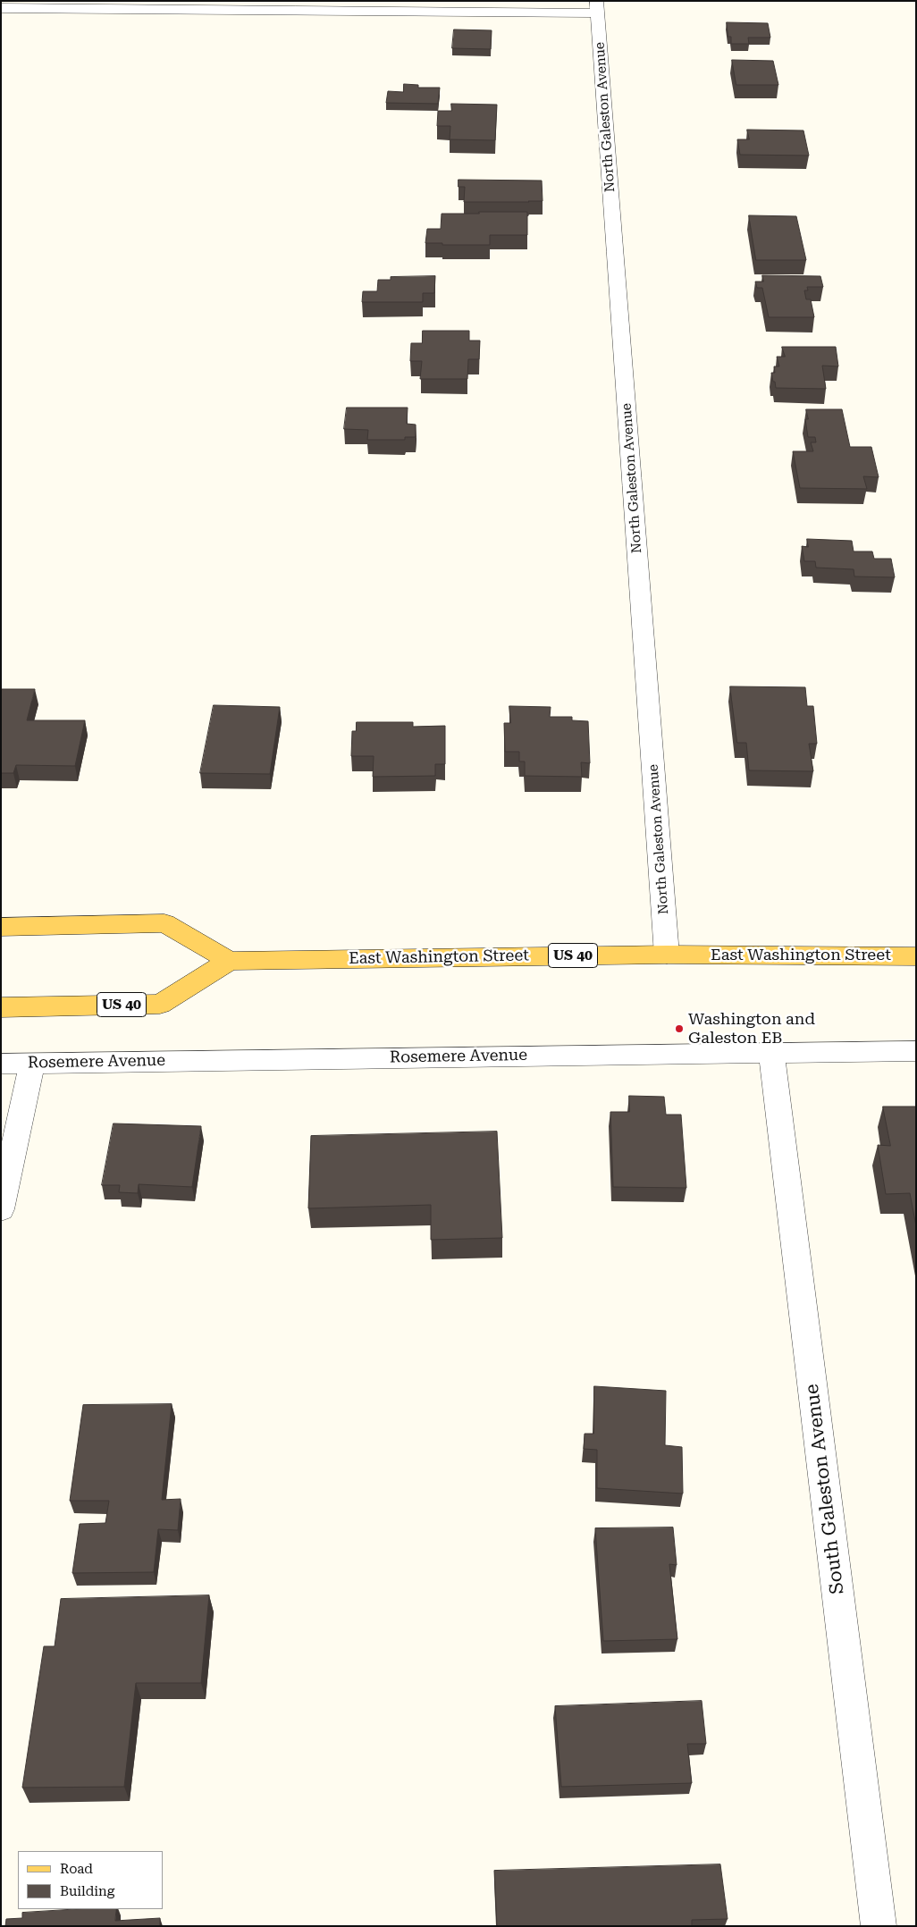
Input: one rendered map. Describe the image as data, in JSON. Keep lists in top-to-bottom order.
{
  "streets": {
    "main road": ["US 40", "East Washington Street"],
    "street": ["North Galeston Avenue", "Rosemere Avenue", "South Galeston Avenue"]
  },
  "crossings": [
    ["North Galeston Avenue", "East Washington Street"],
    ["US 40", "East Washington Street"],
    ["Rosemere Avenue", "South Galeston Avenue"]
  ],
  "places": ["Washington and Galeston EB"],
  "legend": ["Road", "Building"]
}
